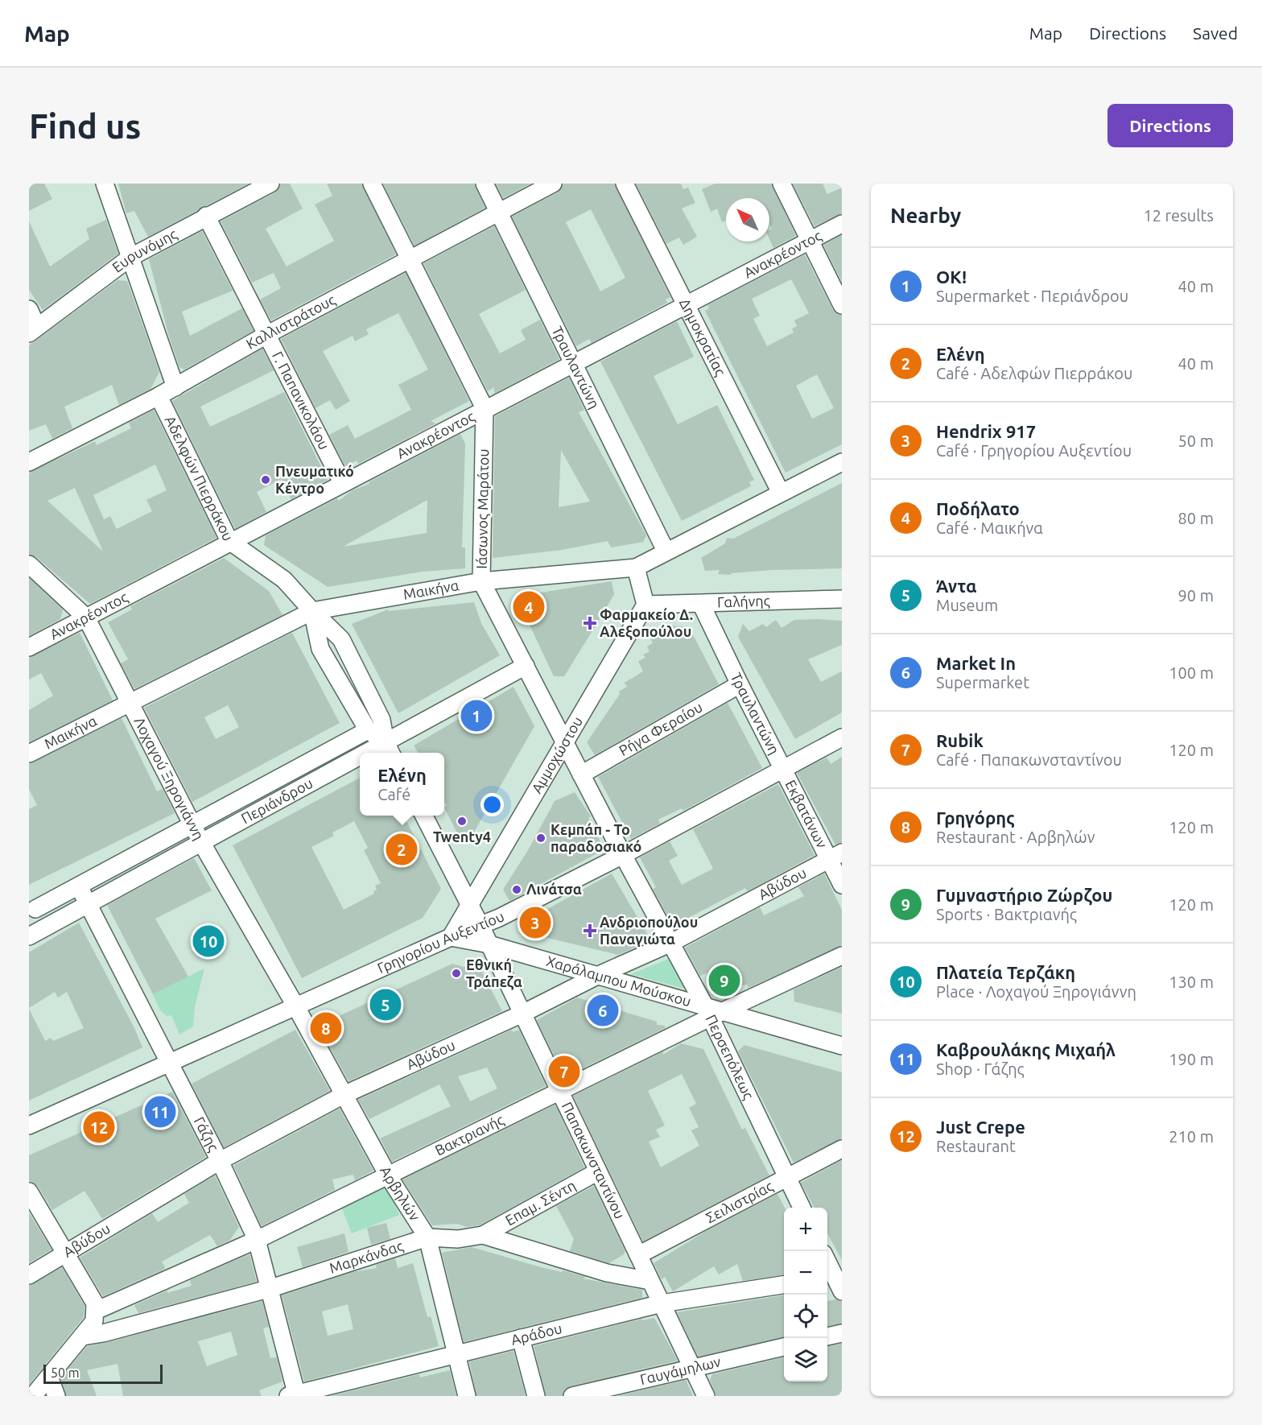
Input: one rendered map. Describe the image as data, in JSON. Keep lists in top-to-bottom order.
{
  "streets": {
    "street": [
      "Ευρυνόμης",
      "Ανακρέοντος",
      "Καλλιστράτους",
      "Δημοκρατίας",
      "Τραυλαντώνη",
      "Γ. Παπανικολάου",
      "Αδελφών Πιερράκου",
      "Ιάσωνος Μαράτου",
      "Μαικήνα",
      "Γαλήνης",
      "Ρήγα Φεραίου",
      "Αμμοχώστου",
      "Λοχαγού Ξηρογιάννη",
      "Περιάνδρου",
      "Εκβατάνων",
      "Αβύδου",
      "Γρηγορίου Αυξεντίου",
      "Χαράλαμπου Μούσκου",
      "Περσεπόλεως",
      "Γάζης",
      "Βακτριανής",
      "Παπακωνσταντίνου",
      "Αρβηλών",
      "Σειλιστρίας",
      "Επαμ. Σέντη",
      "Μαρκάνδας",
      "Αράδου",
      "Γαυγάμηλων"
    ]
  },
  "crossings": [
    ["Ευρυνόμης", "Γ. Παπανικολάου"],
    ["Ανακρέοντος", "Δημοκρατίας"],
    ["Ανακρέοντος", "Τραυλαντώνη"],
    ["Ανακρέοντος", "Γ. Παπανικολάου"],
    ["Ανακρέοντος", "Αδελφών Πιερράκου"],
    ["Ανακρέοντος", "Ιάσωνος Μαράτου"],
    ["Ανακρέοντος", "Λοχαγού Ξηρογιάννη"],
    ["Καλλιστράτους", "Τραυλαντώνη"],
    ["Καλλιστράτους", "Γ. Παπανικολάου"],
    ["Καλλιστράτους", "Αδελφών Πιερράκου"],
    ["Καλλιστράτους", "Ιάσωνος Μαράτου"],
    ["Δημοκρατίας", "Μαικήνα"],
    ["Τραυλαντώνη", "Μαικήνα"],
    ["Τραυλαντώνη", "Γαλήνης"],
    ["Τραυλαντώνη", "Ρήγα Φεραίου"],
    ["Τραυλαντώνη", "Εκβατάνων"],
    ["Τραυλαντώνη", "Γρηγορίου Αυξεντίου"],
    ["Αδελφών Πιερράκου", "Μαικήνα"],
    ["Αδελφών Πιερράκου", "Περιάνδρου"],
    ["Ιάσωνος Μαράτου", "Μαικήνα"],
    ["Ιάσωνος Μαράτου", "Ρήγα Φεραίου"],
    ["Ιάσωνος Μαράτου", "Αμμοχώστου"],
    ["Ιάσωνος Μαράτου", "Περιάνδρου"],
    ["Ιάσωνος Μαράτου", "Γρηγορίου Αυξεντίου"],
    ["Ιάσωνος Μαράτου", "Περσεπόλεως"],
    ["Μαικήνα", "Λοχαγού Ξηρογιάννη"],
    ["Γαλήνης", "Αμμοχώστου"],
    ["Αμμοχώστου", "Γρηγορίου Αυξεντίου"],
    ["Αμμοχώστου", "Χαράλαμπου Μούσκου"],
    ["Λοχαγού Ξηρογιάννη", "Περιάνδρου"],
    ["Λοχαγού Ξηρογιάννη", "Γρηγορίου Αυξεντίου"],
    ["Λοχαγού Ξηρογιάννη", "Αρβηλών"],
    ["Περιάνδρου", "Γάζης"],
    ["Εκβατάνων", "Αβύδου"],
    ["Εκβατάνων", "Γρηγορίου Αυξεντίου"],
    ["Αβύδου", "Χαράλαμπου Μούσκου"],
    ["Αβύδου", "Περσεπόλεως"],
    ["Αβύδου", "Γάζης"],
    ["Αβύδου", "Παπακωνσταντίνου"],
    ["Αβύδου", "Αρβηλών"],
    ["Γρηγορίου Αυξεντίου", "Χαράλαμπου Μούσκου"],
    ["Γρηγορίου Αυξεντίου", "Περσεπόλεως"],
    ["Γρηγορίου Αυξεντίου", "Γάζης"],
    ["Γρηγορίου Αυξεντίου", "Παπακωνσταντίνου"],
    ["Γρηγορίου Αυξεντίου", "Αρβηλών"],
    ["Χαράλαμπου Μούσκου", "Περσεπόλεως"],
    ["Χαράλαμπου Μούσκου", "Βακτριανής"],
    ["Χαράλαμπου Μούσκου", "Παπακωνσταντίνου"],
    ["Περσεπόλεως", "Βακτριανής"],
    ["Περσεπόλεως", "Σειλιστρίας"],
    ["Γάζης", "Βακτριανής"],
    ["Γάζης", "Μαρκάνδας"],
    ["Γάζης", "Αράδου"],
    ["Βακτριανής", "Παπακωνσταντίνου"],
    ["Βακτριανής", "Αρβηλών"],
    ["Παπακωνσταντίνου", "Σειλιστρίας"],
    ["Παπακωνσταντίνου", "Επαμ. Σέντη"],
    ["Παπακωνσταντίνου", "Μαρκάνδας"],
    ["Παπακωνσταντίνου", "Αράδου"],
    ["Παπακωνσταντίνου", "Γαυγάμηλων"],
    ["Αρβηλών", "Μαρκάνδας"],
    ["Αρβηλών", "Αράδου"],
    ["Επαμ. Σέντη", "Μαρκάνδας"]
  ],
  "places": {
    "other": [
      "Πνευματικό Κέντρο",
      "Twenty4",
      "Κεμπάπ - Το παραδοσιακό",
      "Λινάτσα",
      "Εθνική Τράπεζα"
    ],
    "health": ["Φαρμακείο Δ. Αλεξοπούλου", "Ανδριοπούλου Παναγιώτα"]
  },
  "scale_bar": "50 m",
  "north": "top left",
  "page": {
    "header": "Map",
    "nav": ["Map", "Directions", "Saved"],
    "buttons": "Directions",
    "title": "Find us",
    "heading": ["Nearby", "12 results"],
    "list": [
      {
        "mark": "1",
        "name": "ΟΚ!",
        "note": "Supermarket · Περιάνδρου",
        "value": "40 m"
      },
      {
        "mark": "2",
        "name": "Ελένη",
        "note": "Café · Αδελφών Πιερράκου",
        "value": "40 m"
      },
      {
        "mark": "3",
        "name": "Hendrix 917",
        "note": "Café · Γρηγορίου Αυξεντίου",
        "value": "50 m"
      },
      {
        "mark": "4",
        "name": "Ποδήλατο",
        "note": "Café · Μαικήνα",
        "value": "80 m"
      },
      {
        "mark": "5",
        "name": "Άντα",
        "note": "Museum",
        "value": "90 m"
      },
      {
        "mark": "6",
        "name": "Market In",
        "note": "Supermarket",
        "value": "100 m"
      },
      {
        "mark": "7",
        "name": "Rubik",
        "note": "Café · Παπακωνσταντίνου",
        "value": "120 m"
      },
      {
        "mark": "8",
        "name": "Γρηγόρης",
        "note": "Restaurant · Αρβηλών",
        "value": "120 m"
      },
      {
        "mark": "9",
        "name": "Γυμναστήριο Ζώρζου",
        "note": "Sports · Βακτριανής",
        "value": "120 m"
      },
      {
        "mark": "10",
        "name": "Πλατεία Τερζάκη",
        "note": "Place · Λοχαγού Ξηρογιάννη",
        "value": "130 m"
      },
      {
        "mark": "11",
        "name": "Καβρουλάκης Μιχαήλ",
        "note": "Shop · Γάζης",
        "value": "190 m"
      },
      {
        "mark": "12",
        "name": "Just Crepe",
        "note": "Restaurant",
        "value": "210 m"
      }
    ],
    "pins": [
      "4",
      "1",
      "2",
      "3",
      "10",
      "9",
      "5",
      "6",
      "8",
      "7",
      "11",
      "12"
    ],
    "popup": ["Ελένη", "Café"],
    "map_buttons": ["+", "−"],
    "scale": "50 m"
  }
}
